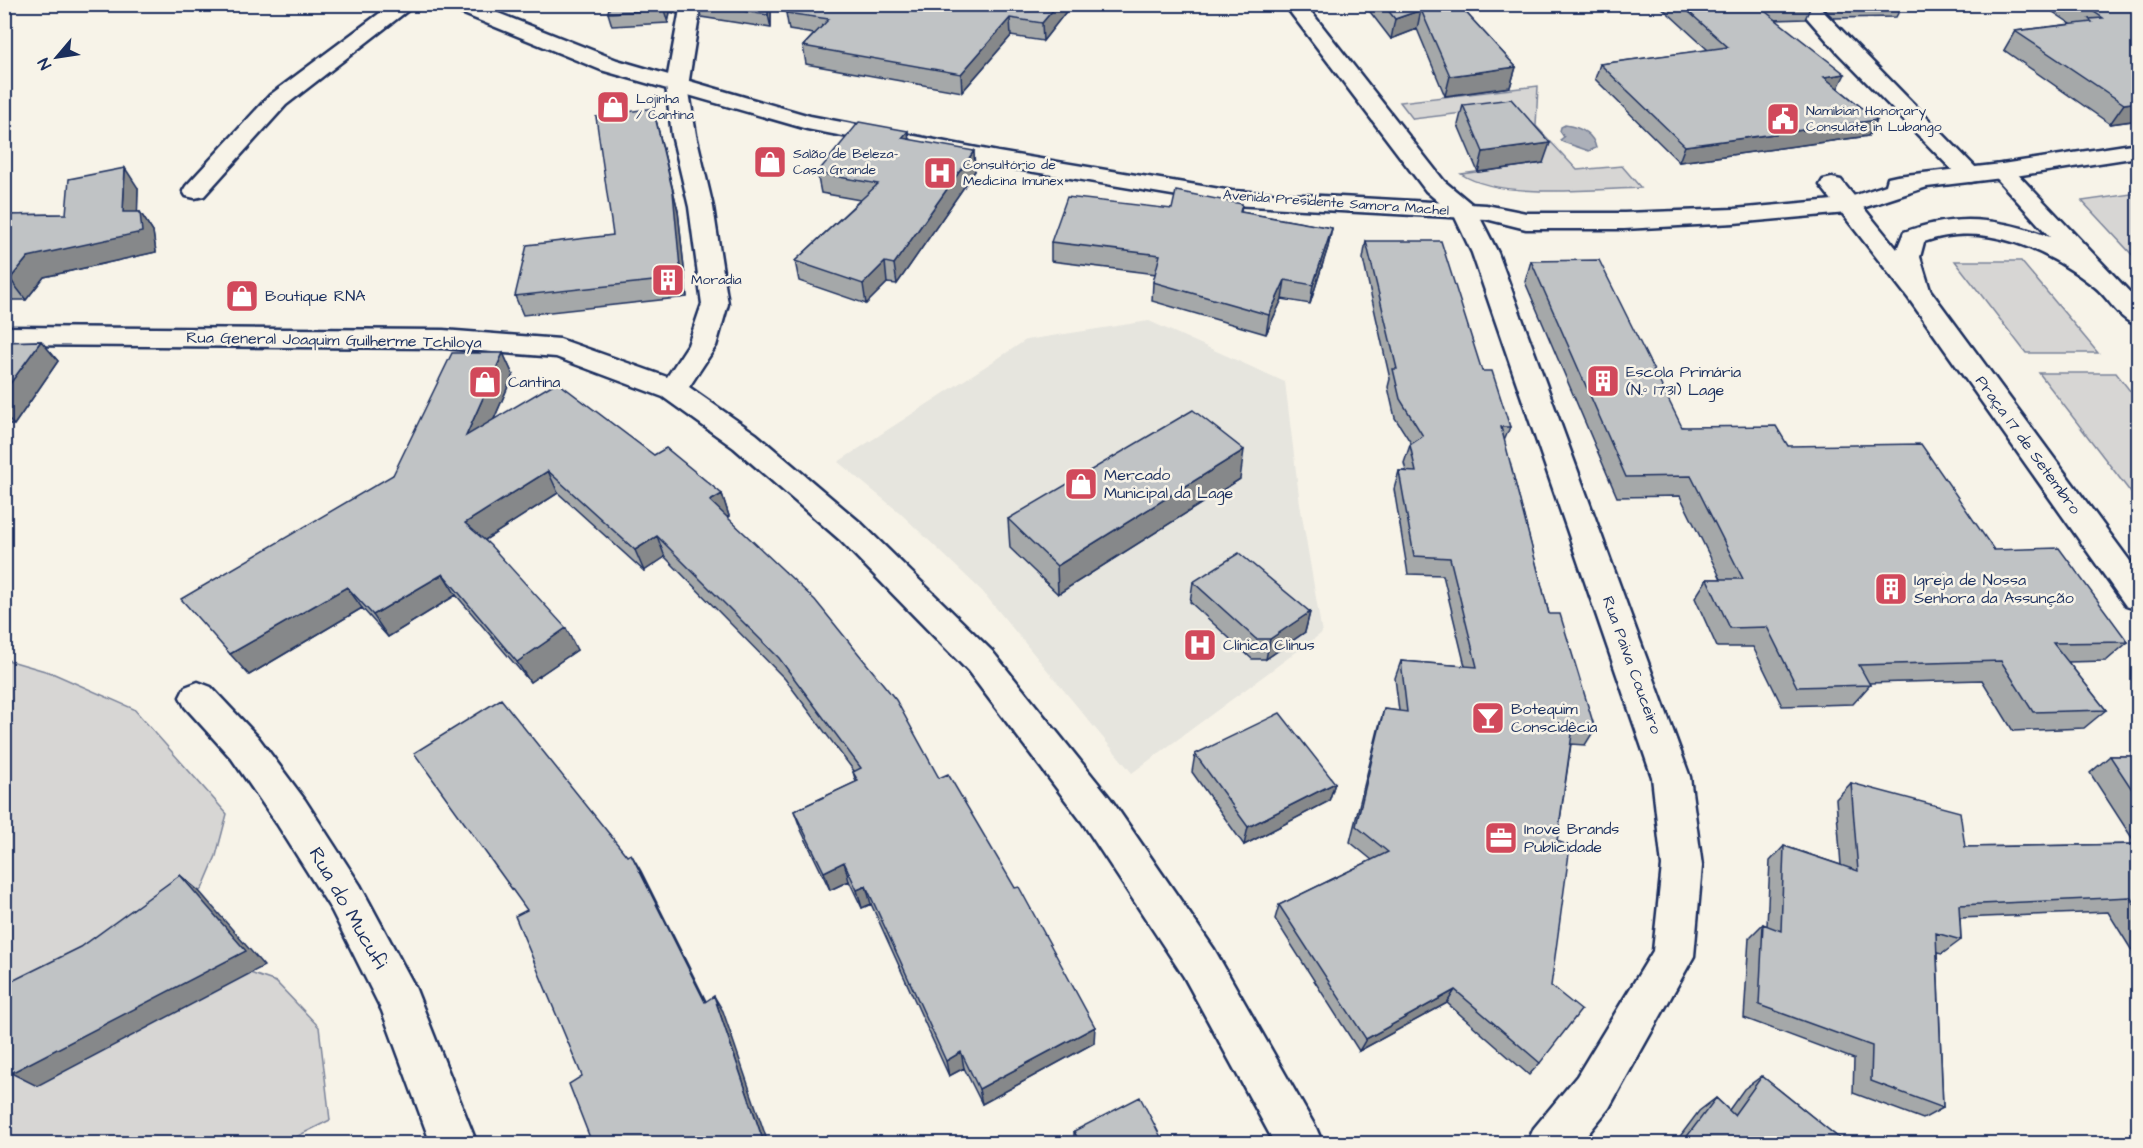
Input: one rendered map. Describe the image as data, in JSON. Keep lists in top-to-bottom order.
{
  "streets": {
    "street": [
      "Avenida Presidente Samora Machel",
      "Rua General Joaquim Guilherme Tchiloya",
      "Praça 17 de Setembro",
      "Rua Paiva Couceiro",
      "Rua do Mucufi"
    ]
  },
  "crossings": [
    ["Avenida Presidente Samora Machel", "Praça 17 de Setembro"],
    ["Avenida Presidente Samora Machel", "Rua Paiva Couceiro"]
  ],
  "places": {
    "shop": [
      "Lojinha / Cantina",
      "Salão de Beleza- Casa Grande",
      "Boutique RNA",
      "Cantina",
      "Mercado Municipal da Lage"
    ],
    "public building": ["Namibian Honorary Consulate in Lubango"],
    "hospital": ["Consultório de Medicina Imunex", "Clínica Clinus"],
    "building": ["Moradia", "Escola Primária (N.º 1731) Lage", "Igreja de Nossa Senhora da Assunção"],
    "bar": ["Botequim Conscidêcia"],
    "office": ["Inove Brands Publicidade"]
  },
  "north": "bottom left"
}
